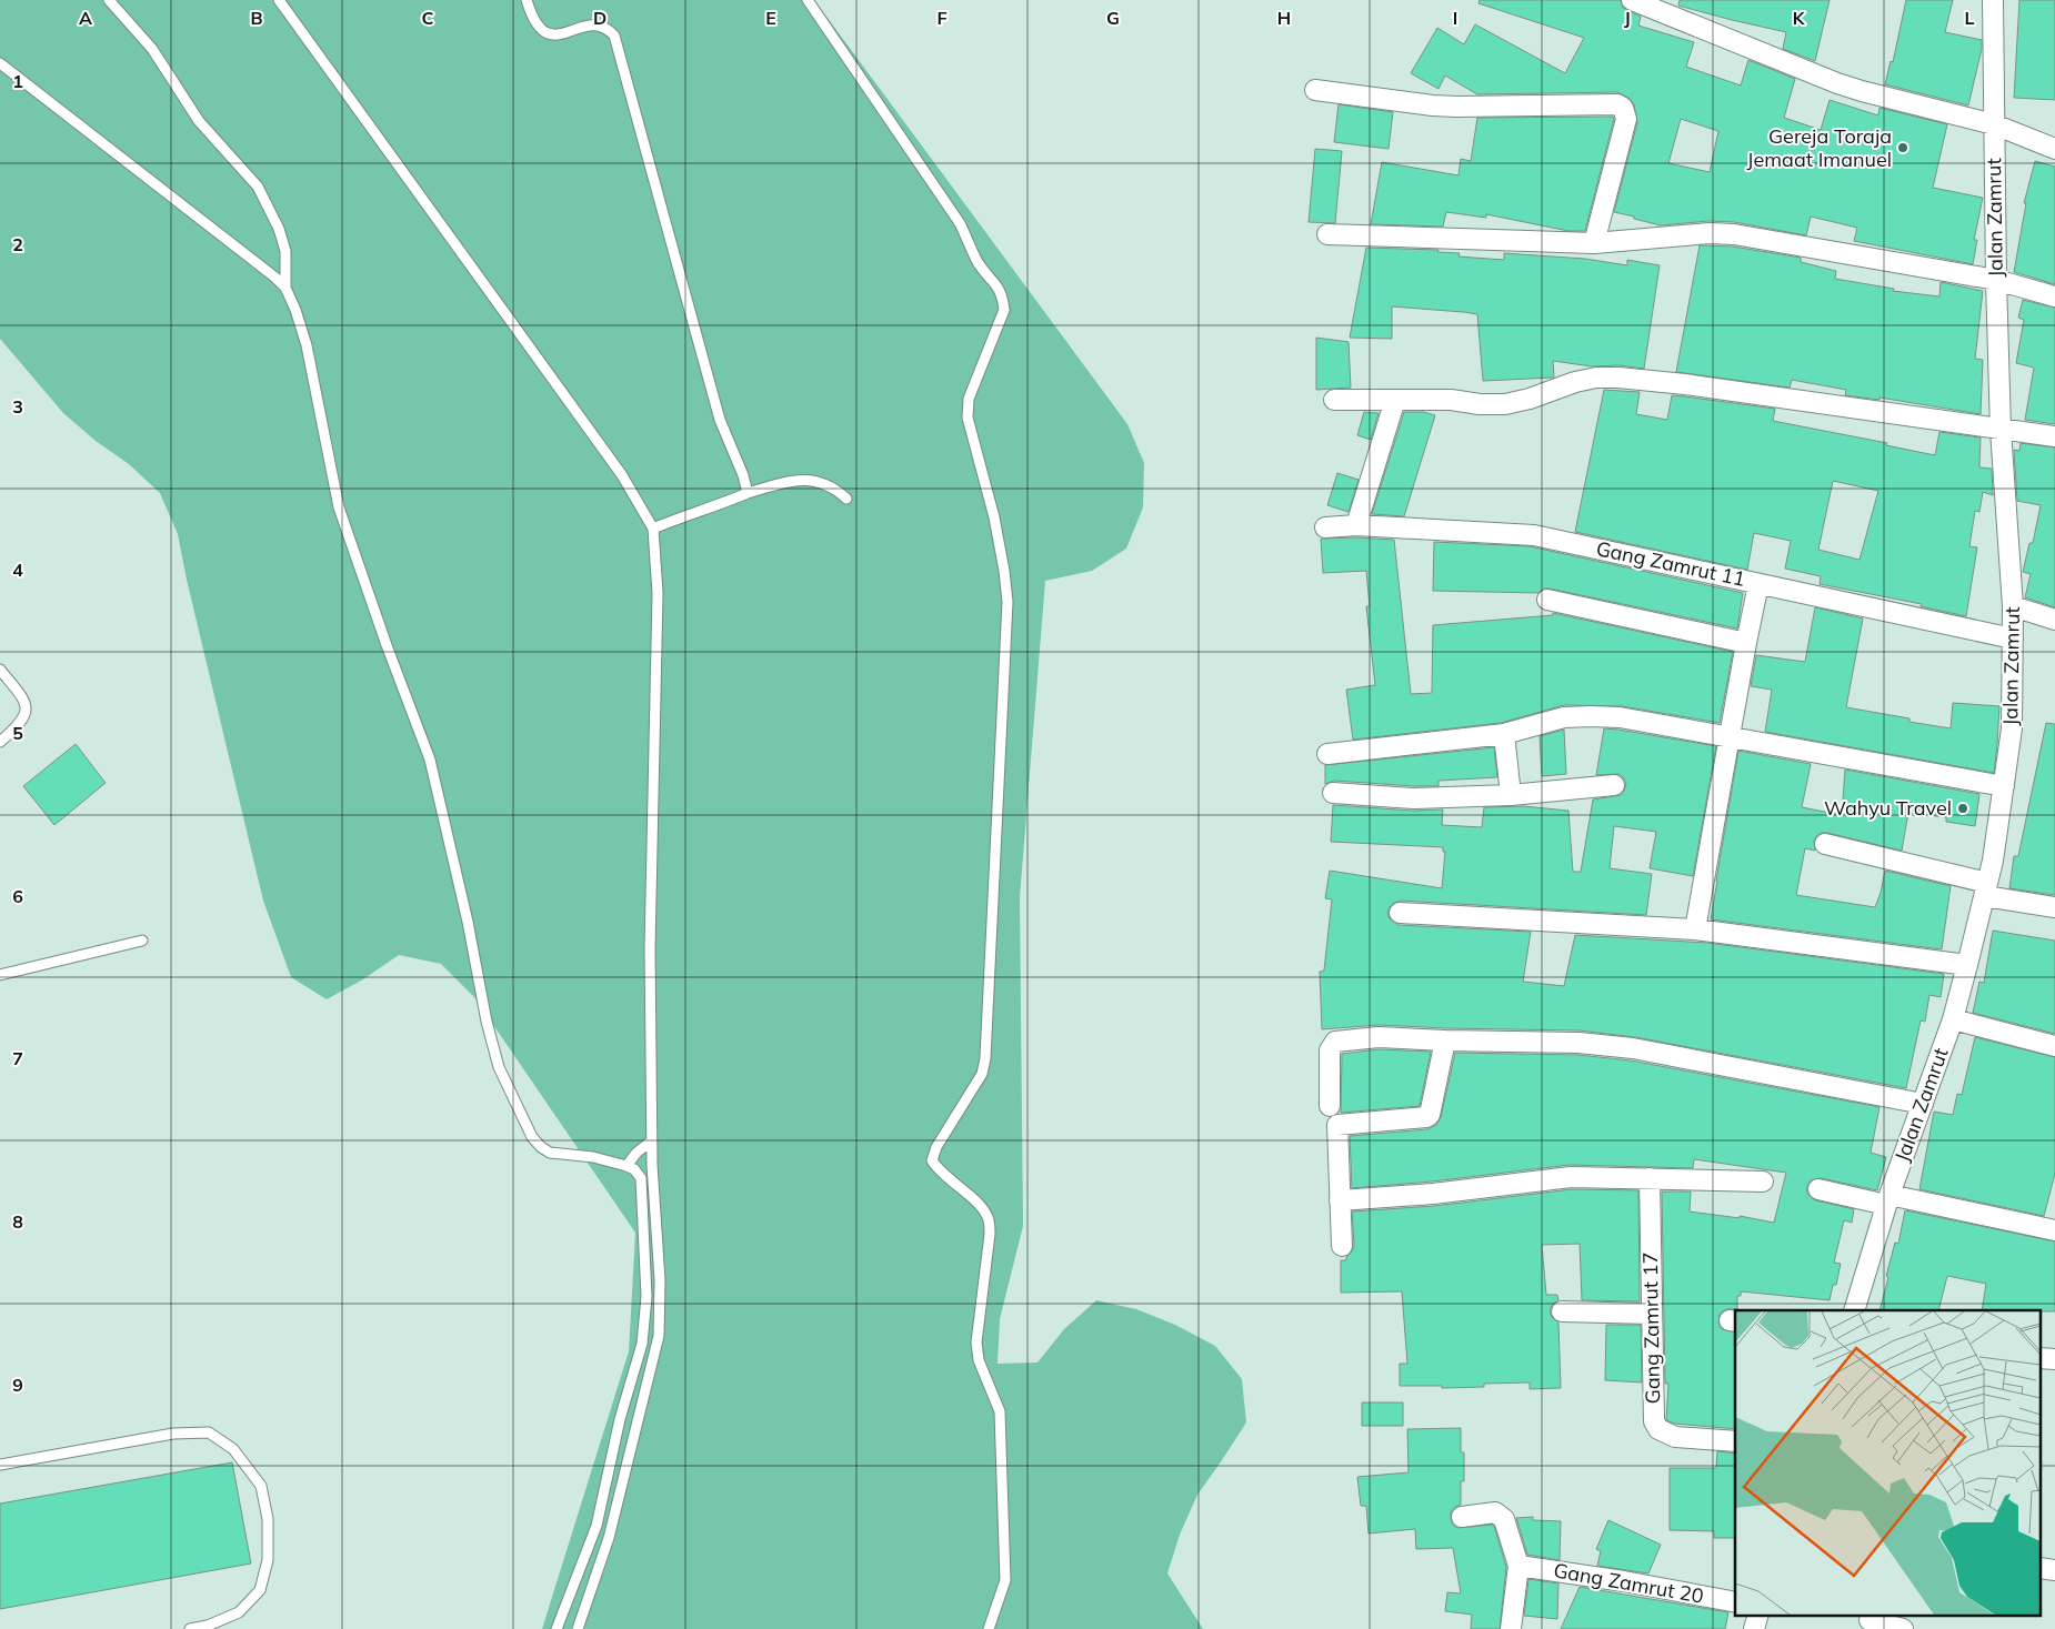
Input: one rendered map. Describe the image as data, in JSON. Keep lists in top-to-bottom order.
{
  "streets": {
    "street": [
      "Jalan Zamrut",
      "Gang Zamrut 11",
      "Gang Zamrut 17",
      "Gang Zamrut 20"
    ]
  },
  "crossings": [
    ["Jalan Zamrut", "Gang Zamrut 11"]
  ],
  "places": ["Gereja Toraja Jemaat Imanuel", "Wahyu Travel"],
  "grid": {
    "columns": [
      "A",
      "B",
      "C",
      "D",
      "E",
      "F",
      "G",
      "H",
      "I",
      "J",
      "K",
      "L"
    ],
    "rows": [
      "1",
      "2",
      "3",
      "4",
      "5",
      "6",
      "7",
      "8",
      "9"
    ]
  }
}
